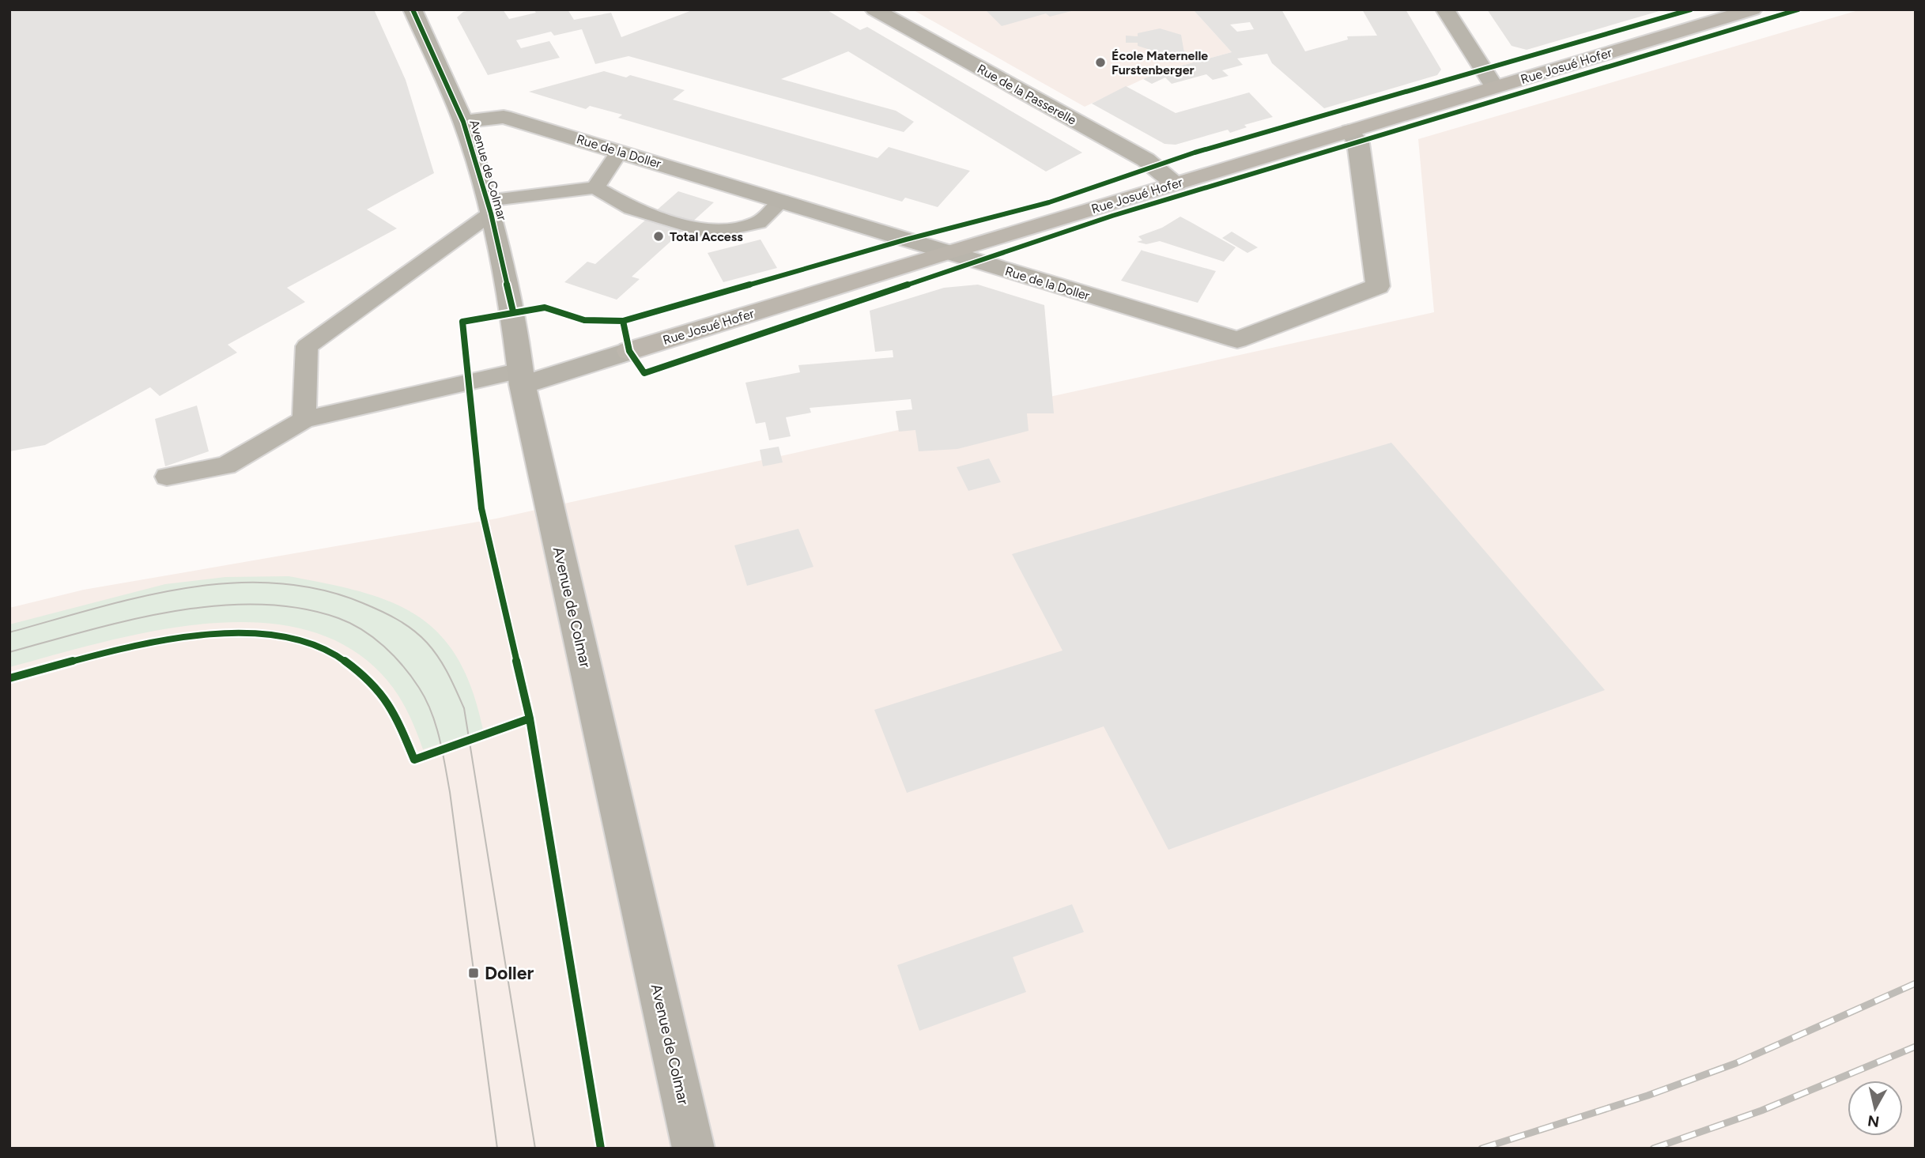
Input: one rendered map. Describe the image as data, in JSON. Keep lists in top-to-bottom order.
{
  "streets": {
    "main road": ["Rue Josué Hofer", "Rue de la Doller", "Avenue de Colmar"],
    "street": ["Rue de la Passerelle"]
  },
  "crossings": [
    ["Rue Josué Hofer", "Rue de la Passerelle"],
    ["Rue Josué Hofer", "Rue de la Doller"],
    ["Rue Josué Hofer", "Avenue de Colmar"],
    ["Rue de la Doller", "Avenue de Colmar"]
  ],
  "places": {
    "other": ["École Maternelle Furstenberger", "Total Access"],
    "transit": ["Doller"]
  },
  "north": "bottom"
}
